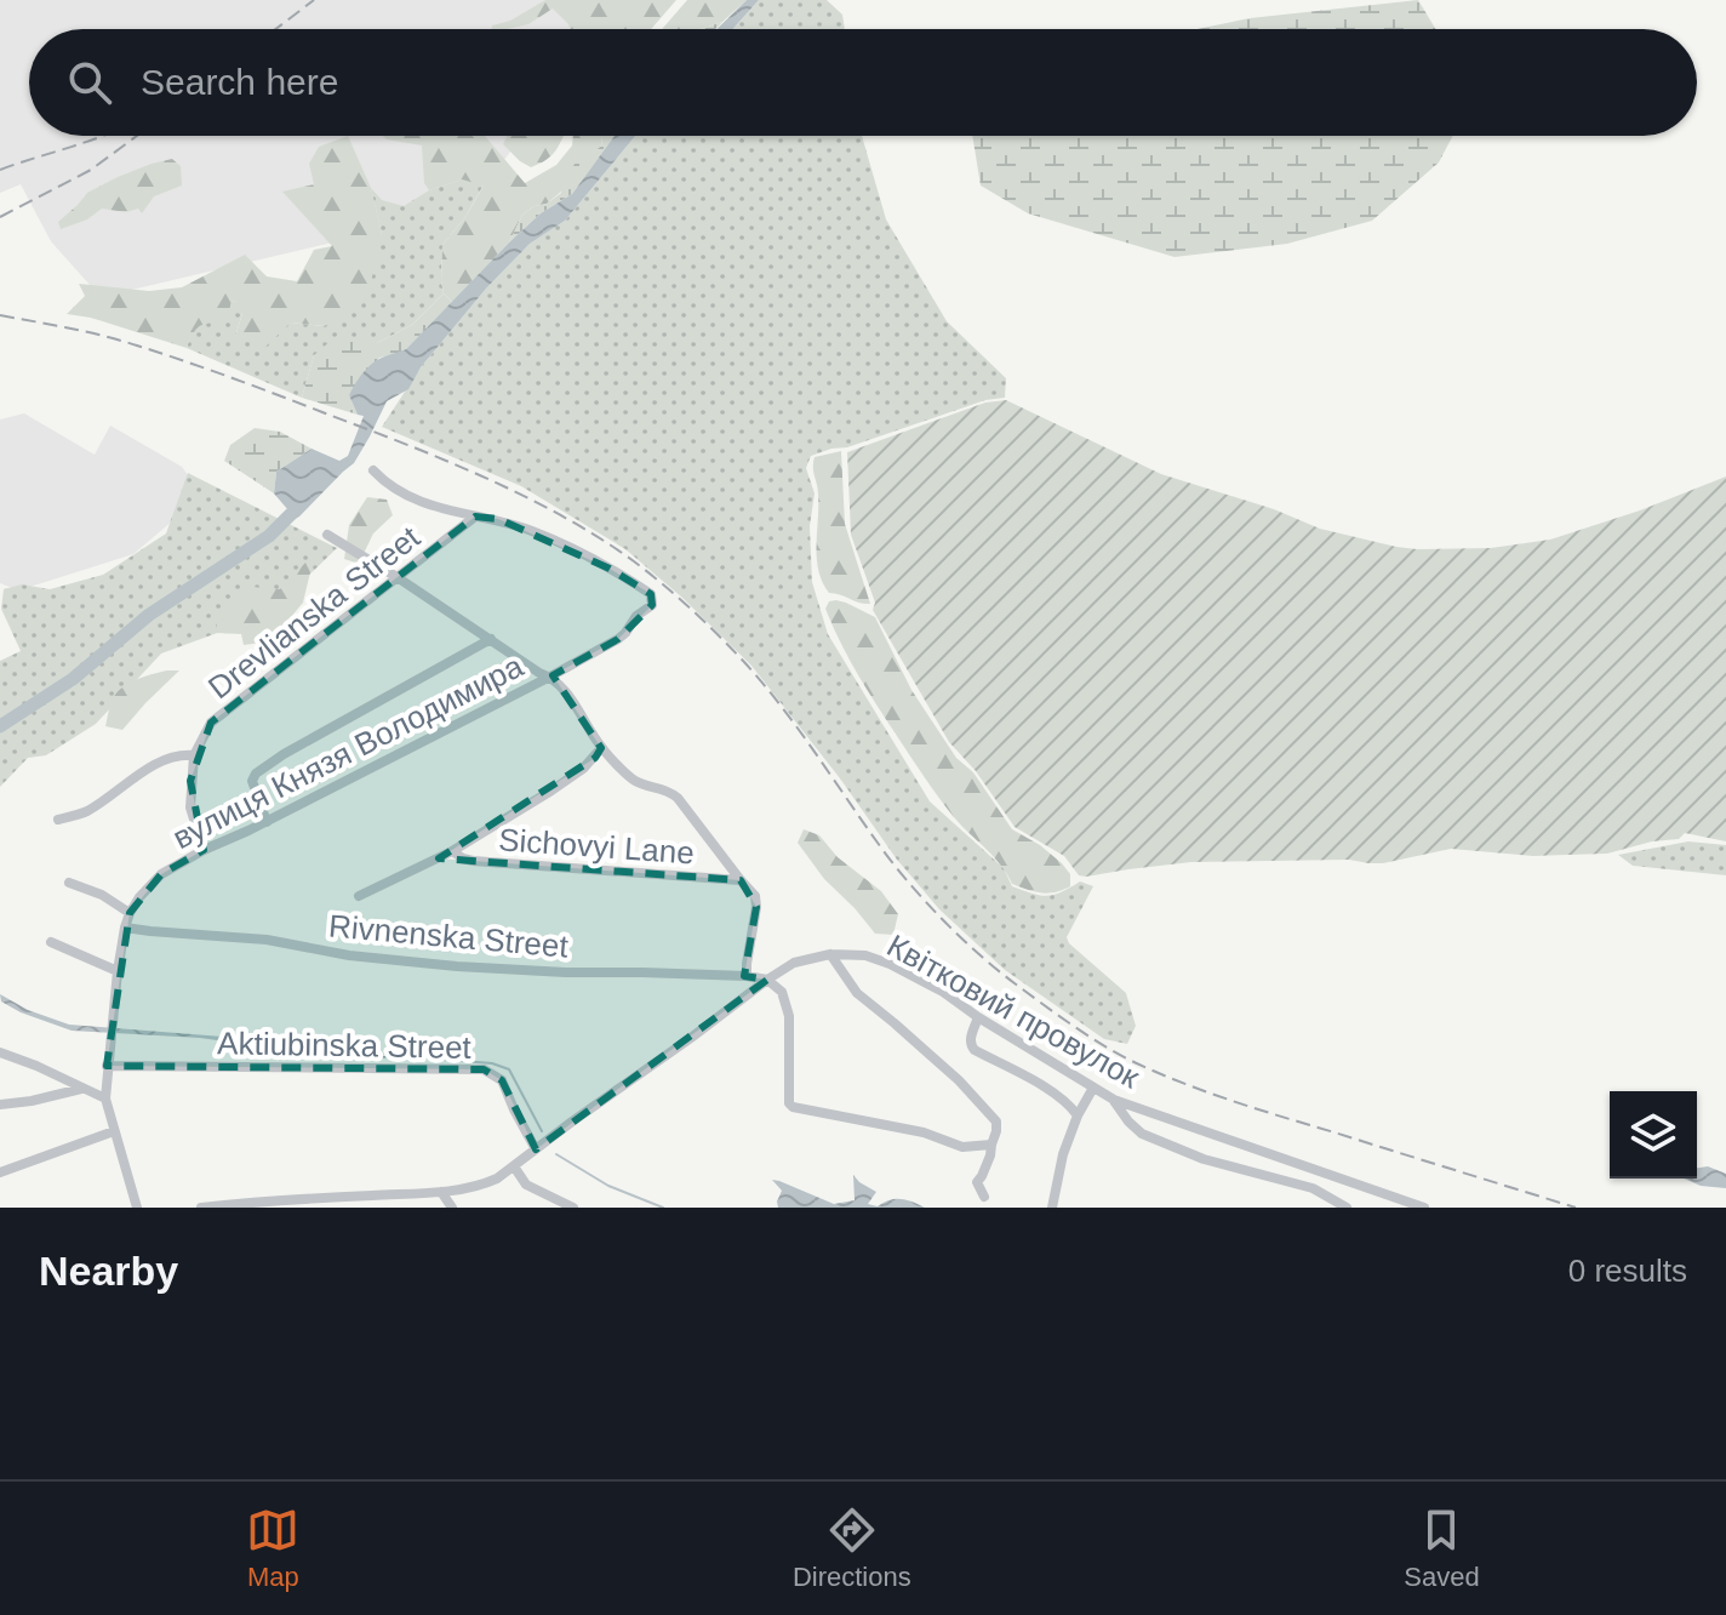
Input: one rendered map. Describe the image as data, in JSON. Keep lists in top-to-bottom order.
{
  "streets": {
    "street": [
      "Drevlianska Street",
      "вулиця Князя Володимира",
      "Sichovyi Lane",
      "Rivnenska Street",
      "Квітковий провулок",
      "Aktiubinska Street"
    ]
  },
  "crossings": [
    ["Drevlianska Street", "вулиця Князя Володимира"],
    ["вулиця Князя Володимира", "Rivnenska Street"],
    ["вулиця Князя Володимира", "Aktiubinska Street"],
    ["Rivnenska Street", "Квітковий провулок"],
    ["Квітковий провулок", "Aktiubinska Street"]
  ],
  "page": {
    "search": "Search here",
    "heading": ["Nearby", "0 results"],
    "nav": ["Map", "Directions", "Saved"]
  }
}
